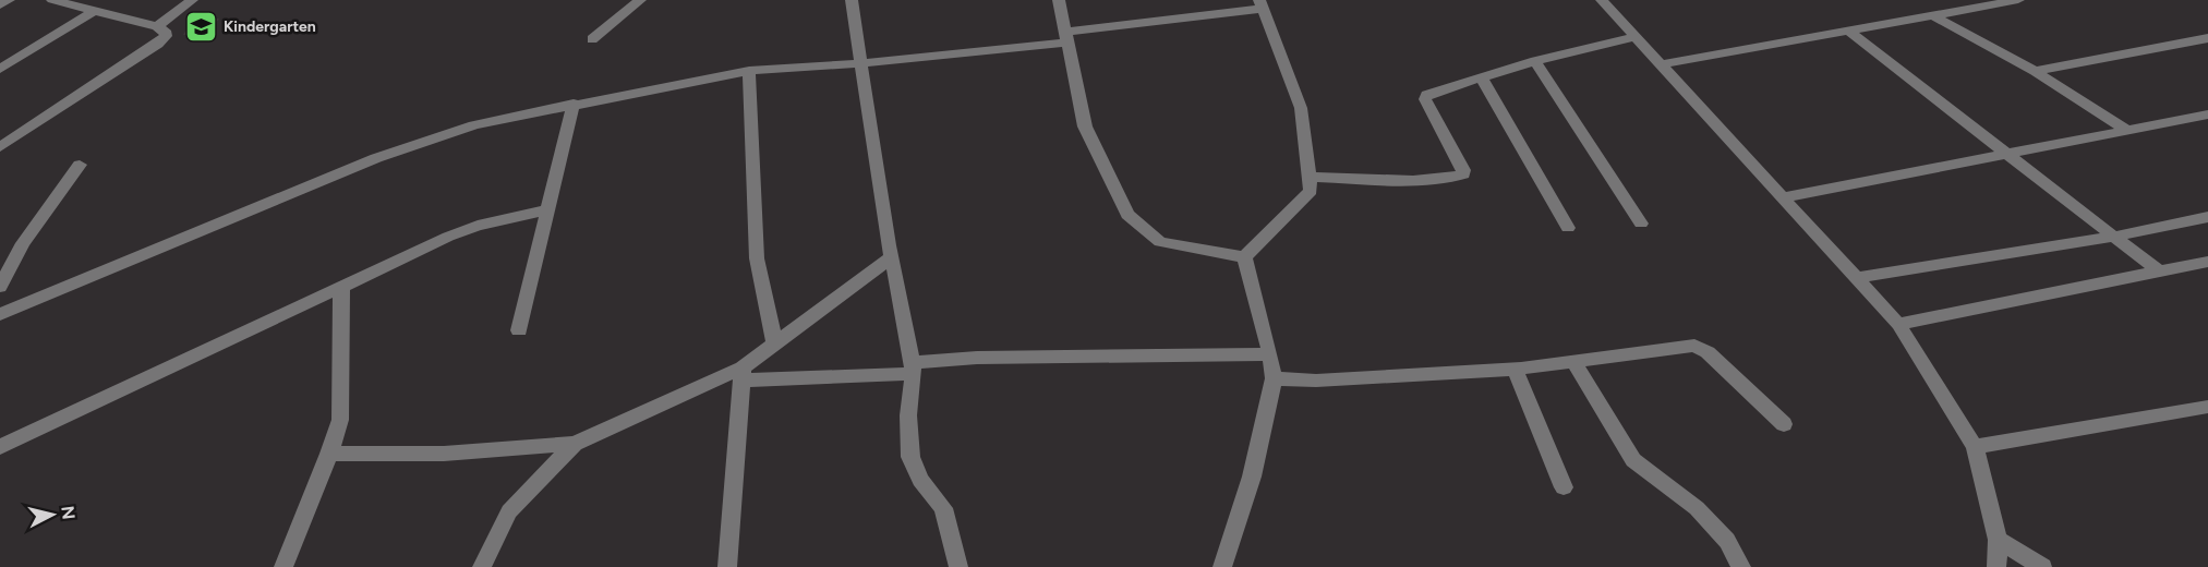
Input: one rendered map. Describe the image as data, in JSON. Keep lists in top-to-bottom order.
{
  "places": {
    "school or university": ["Kindergarten"]
  },
  "north": "right"
}
